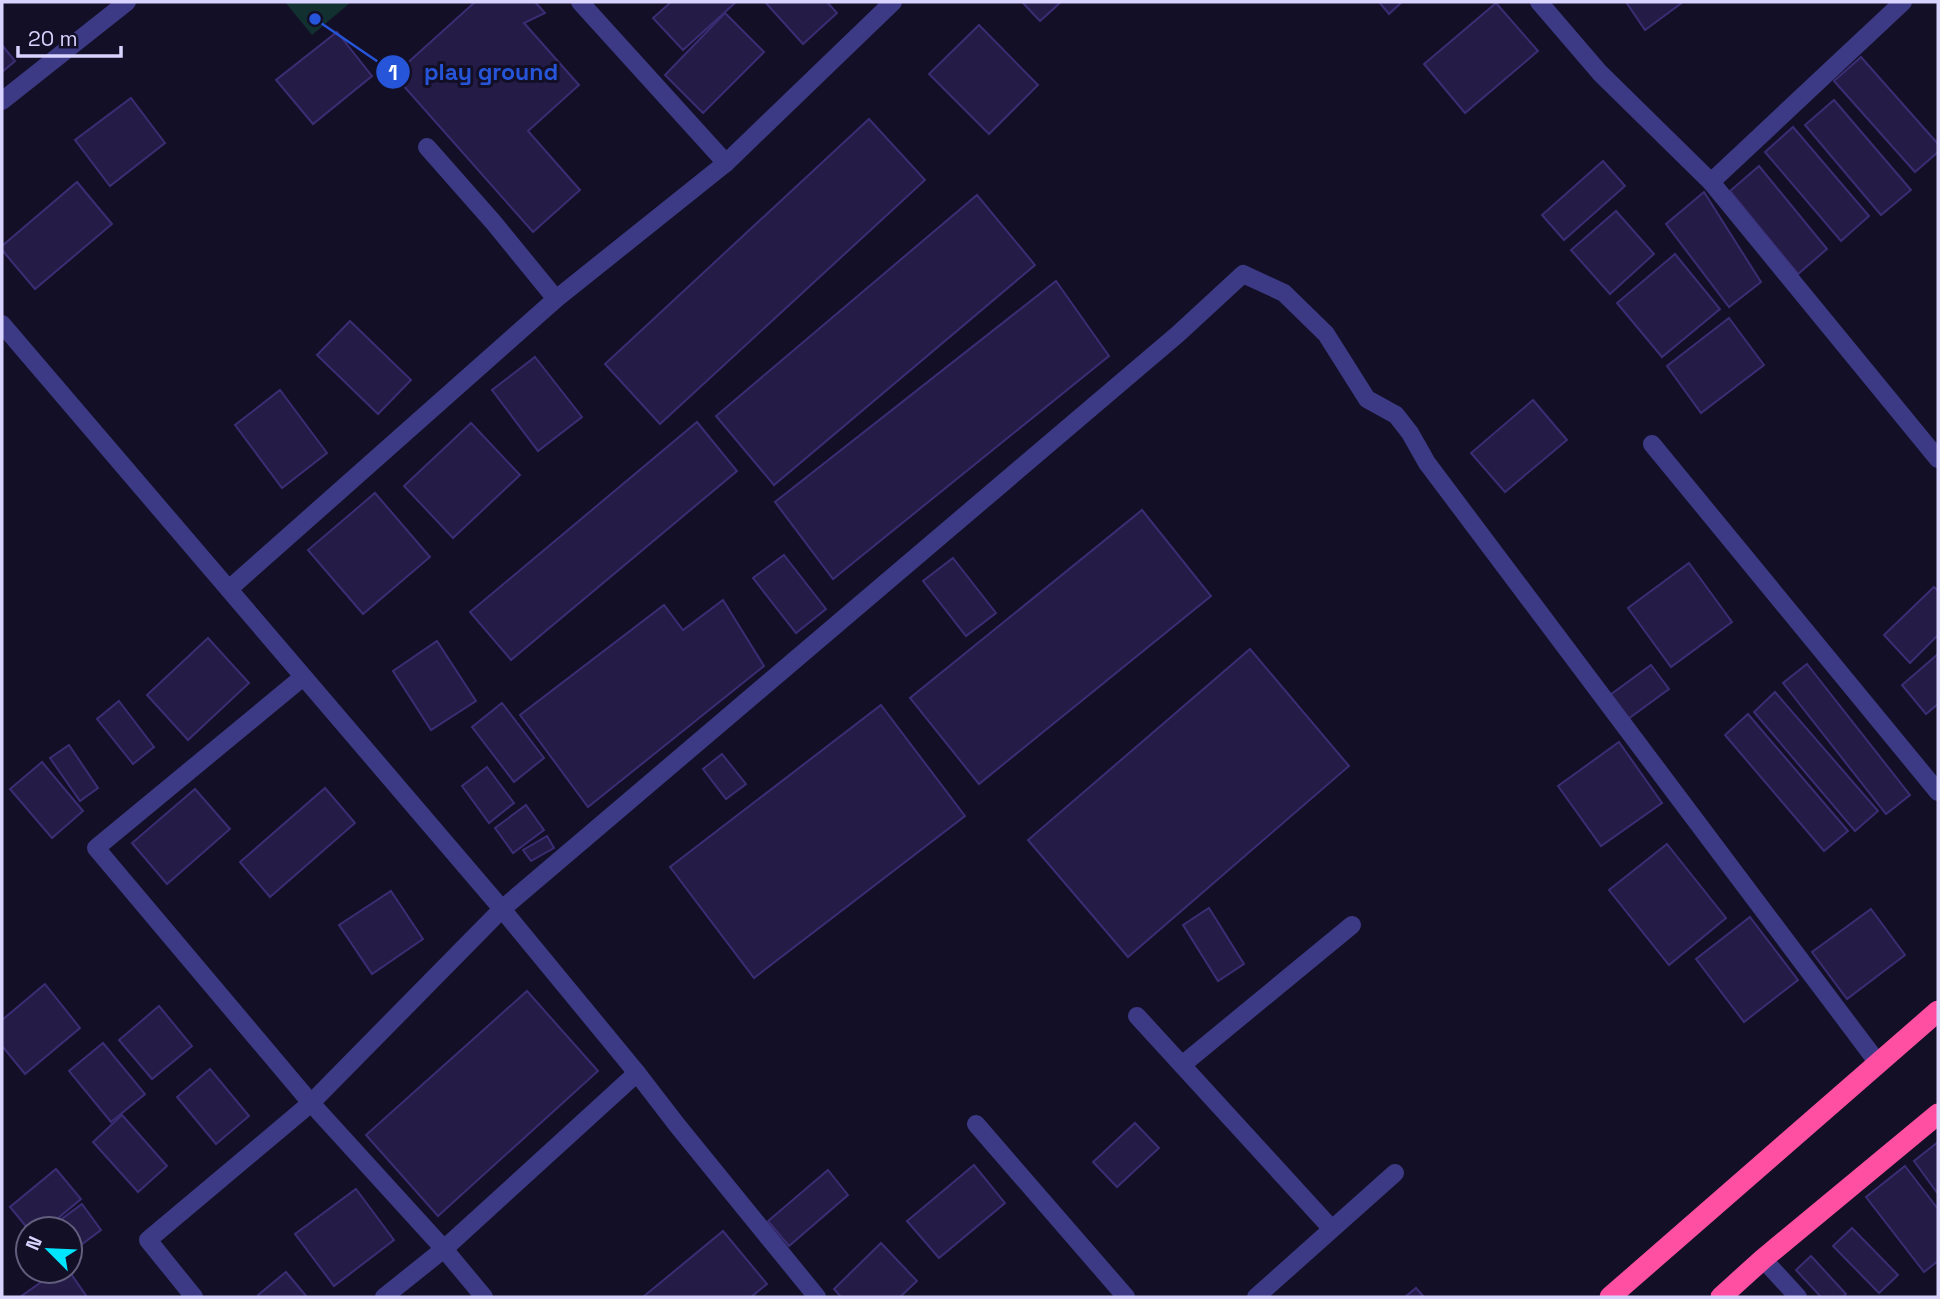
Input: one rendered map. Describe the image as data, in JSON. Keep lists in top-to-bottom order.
{
  "places": ["play ground"],
  "scale_bar": "20 m",
  "north": "top left"
}
